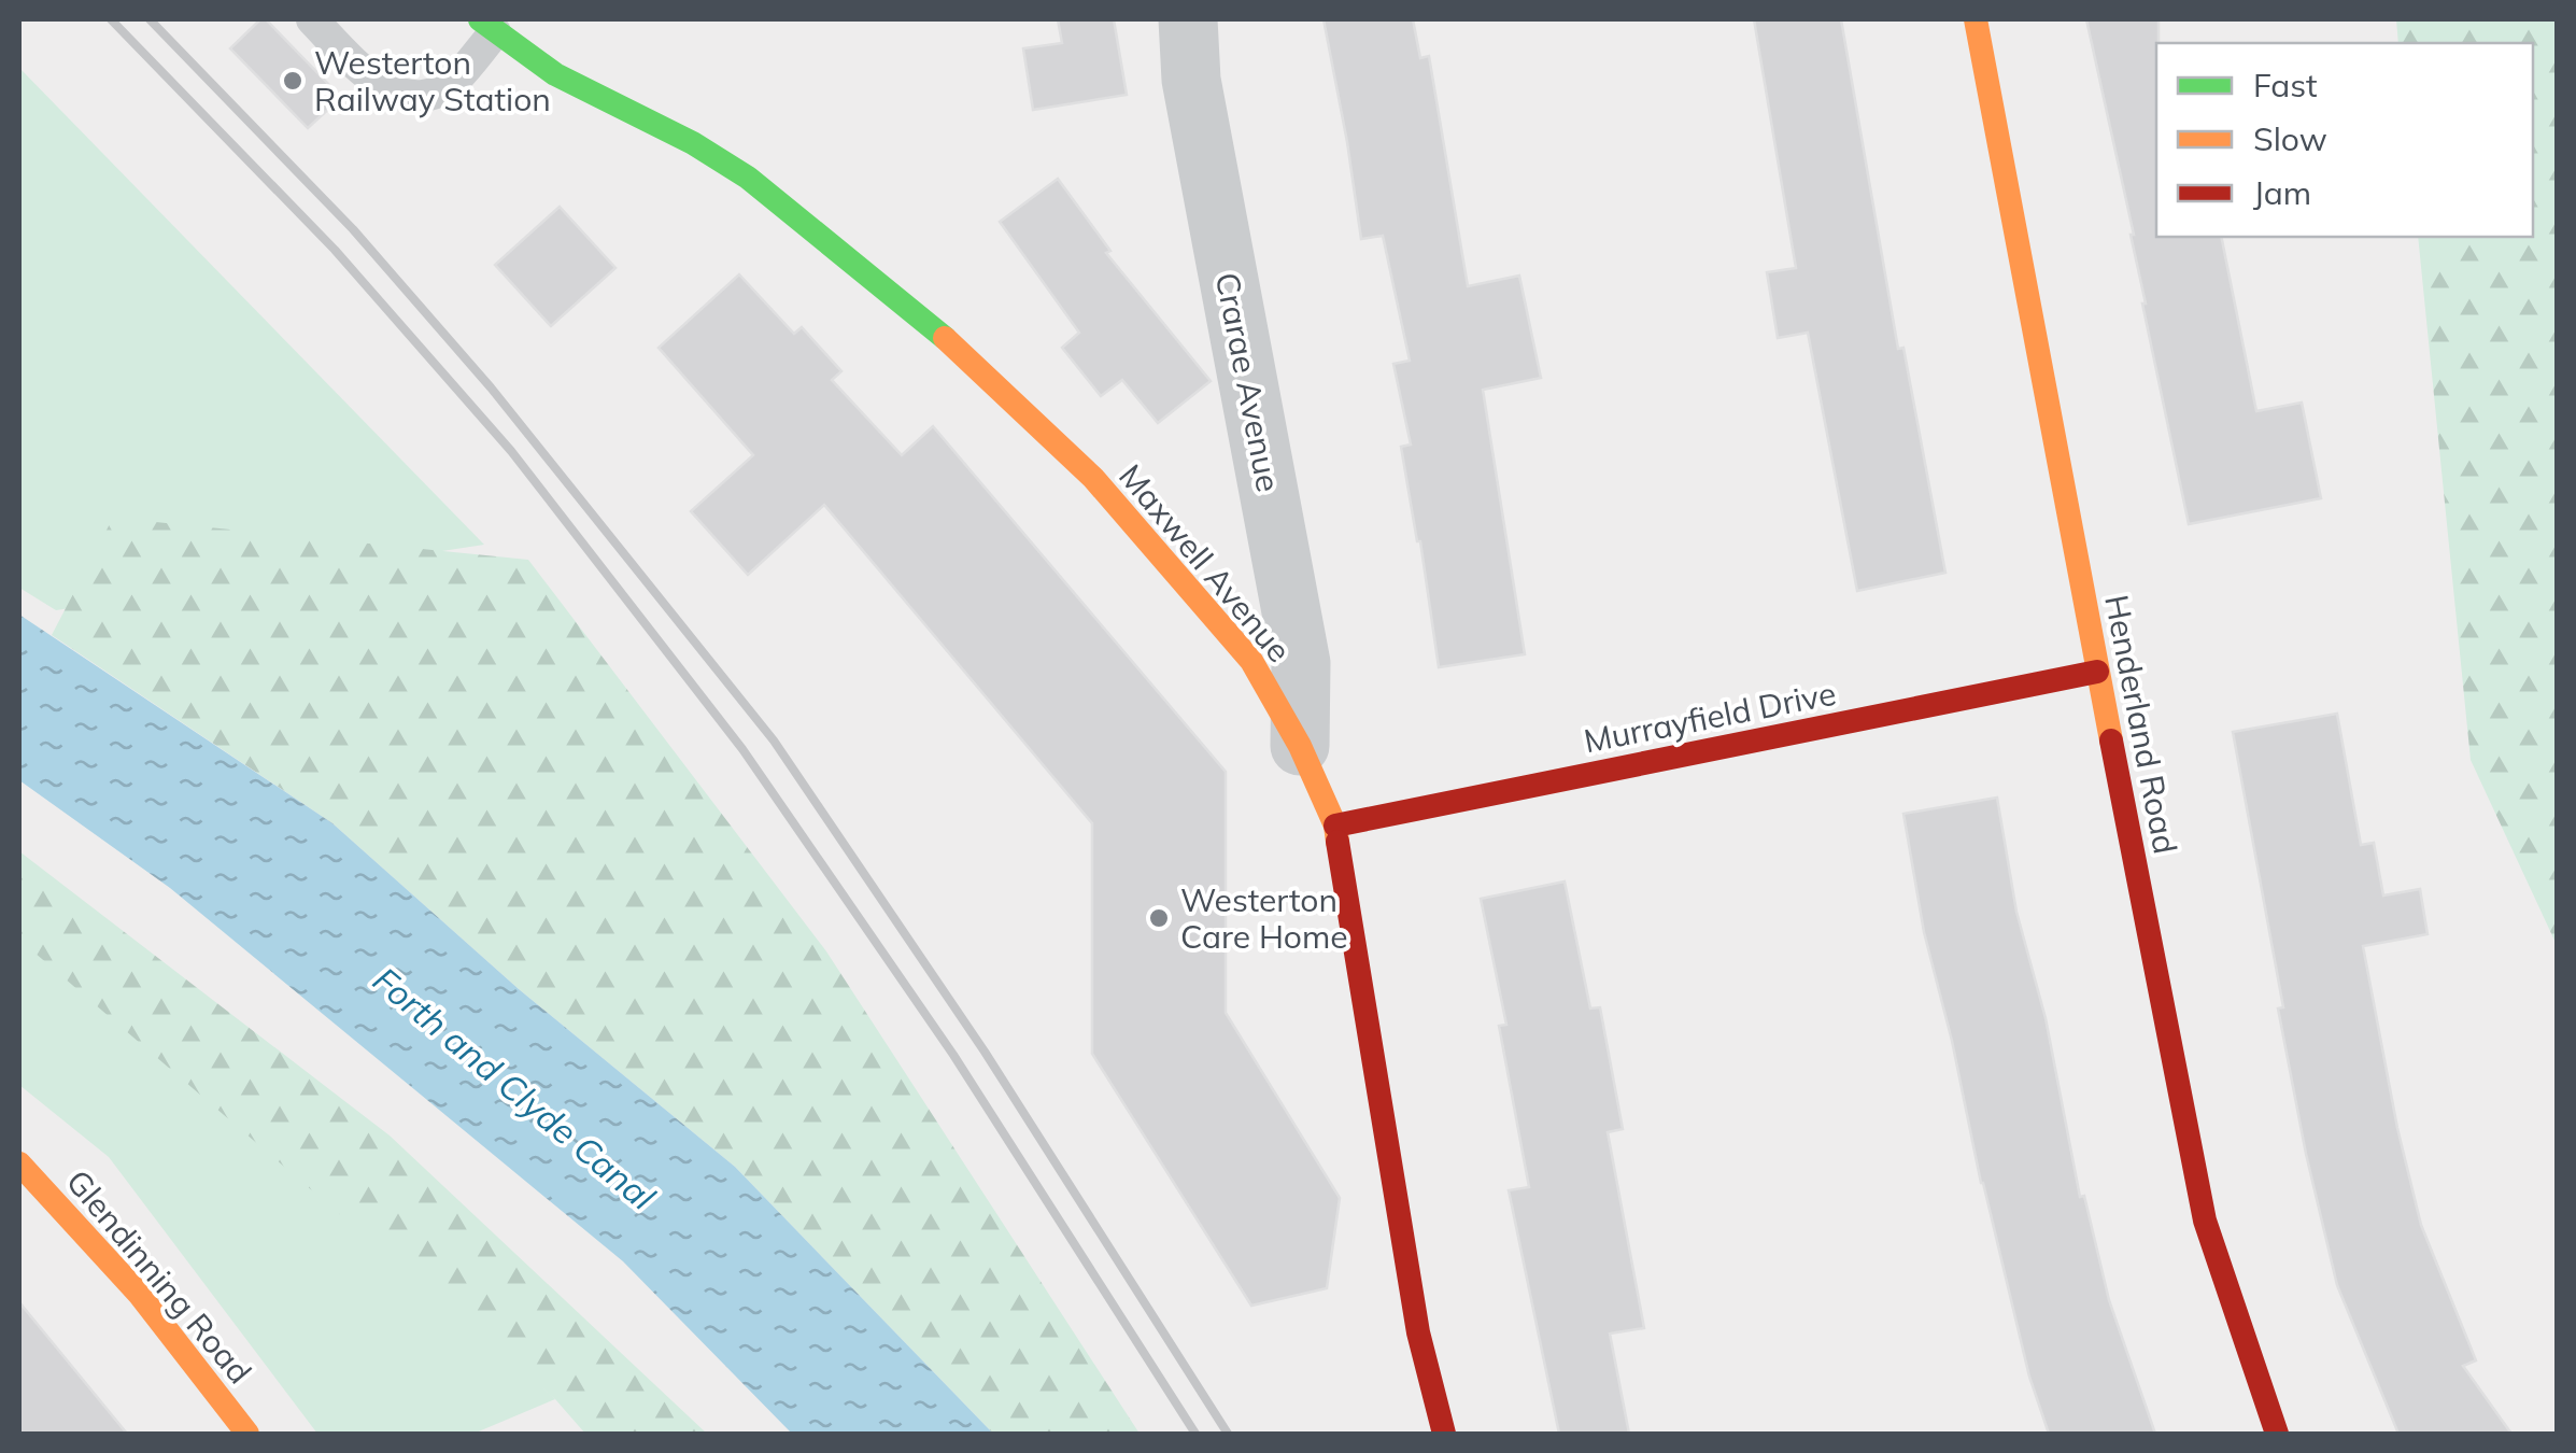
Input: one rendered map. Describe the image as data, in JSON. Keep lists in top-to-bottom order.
{
  "streets": {
    "street": [
      "Crarae Avenue",
      "Maxwell Avenue",
      "Murrayfield Drive",
      "Henderland Road",
      "Glendinning Road"
    ]
  },
  "crossings": [
    ["Crarae Avenue", "Maxwell Avenue"],
    ["Maxwell Avenue", "Murrayfield Drive"],
    ["Murrayfield Drive", "Henderland Road"]
  ],
  "water": ["Forth and Clyde Canal"],
  "places": ["Westerton Railway Station", "Westerton Care Home"],
  "legend": ["Fast", "Slow", "Jam"]
}
